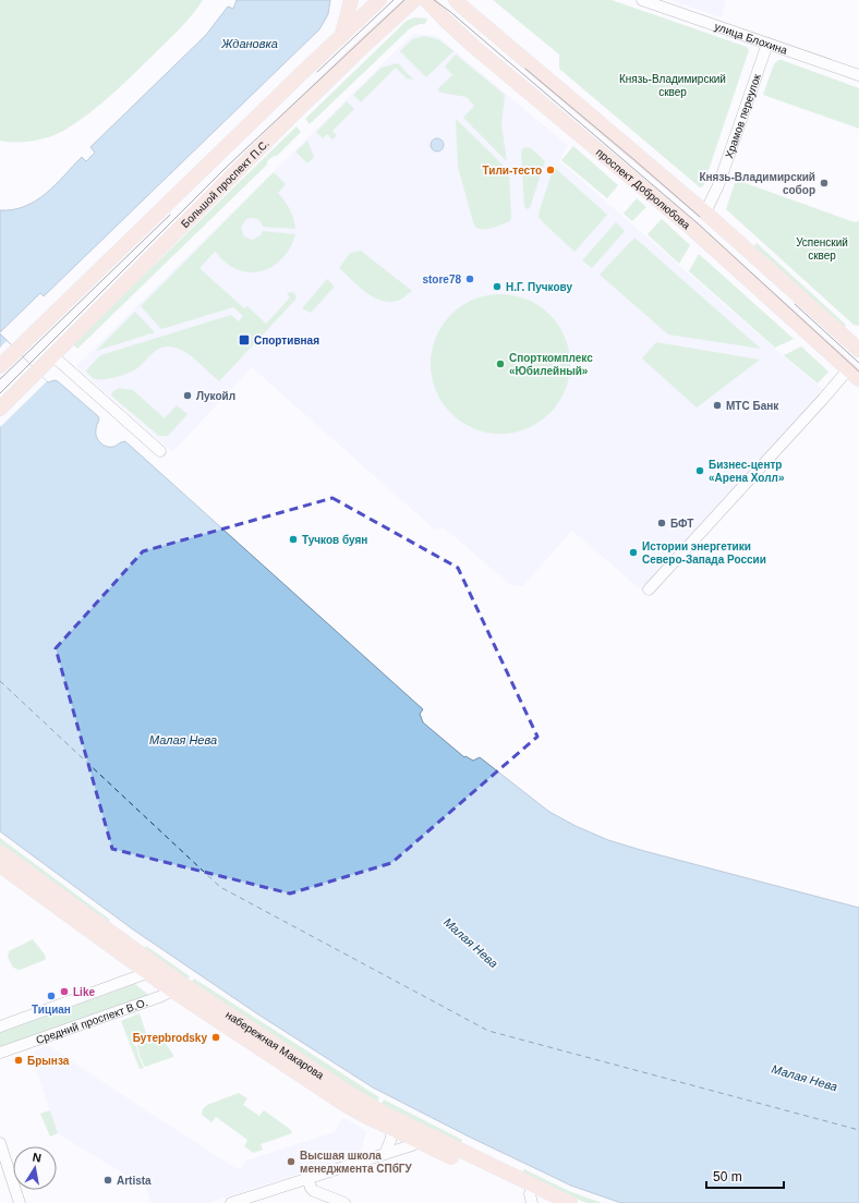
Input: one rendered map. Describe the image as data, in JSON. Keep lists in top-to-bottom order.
{
  "streets": {
    "main road": ["Большой проспект П.С.", "проспект Добролюбова", "набережная Макарова"],
    "street": ["улица Блохина", "Храмов переулок", "Средний проспект В.О."]
  },
  "crossings": [
    ["улица Блохина", "Храмов переулок"],
    ["Храмов переулок", "проспект Добролюбова"],
    ["Средний проспект В.О.", "набережная Макарова"]
  ],
  "water": ["Ждановка", "Малая Нева"],
  "parks": ["Князь-Владимирский сквер", "Успенский сквер"],
  "places": {
    "other": [
      "Тили-тесто",
      "Князь-Владимирский собор",
      "store78",
      "Н.Г. Пучкову",
      "Спорткомплекс «Юбилейный»",
      "Лукойл",
      "МТС Банк",
      "Бизнес-центр «Арена Холл»",
      "БФТ",
      "Тучков буян",
      "Истории энергетики Северо-Запада России",
      "Like",
      "Тициан",
      "Бутерbrodsky",
      "Брынза",
      "Высшая школа менеджмента СПбГУ",
      "Artista"
    ],
    "transit": ["Спортивная"]
  },
  "scale_bar": "50 m",
  "north": "top"
}
